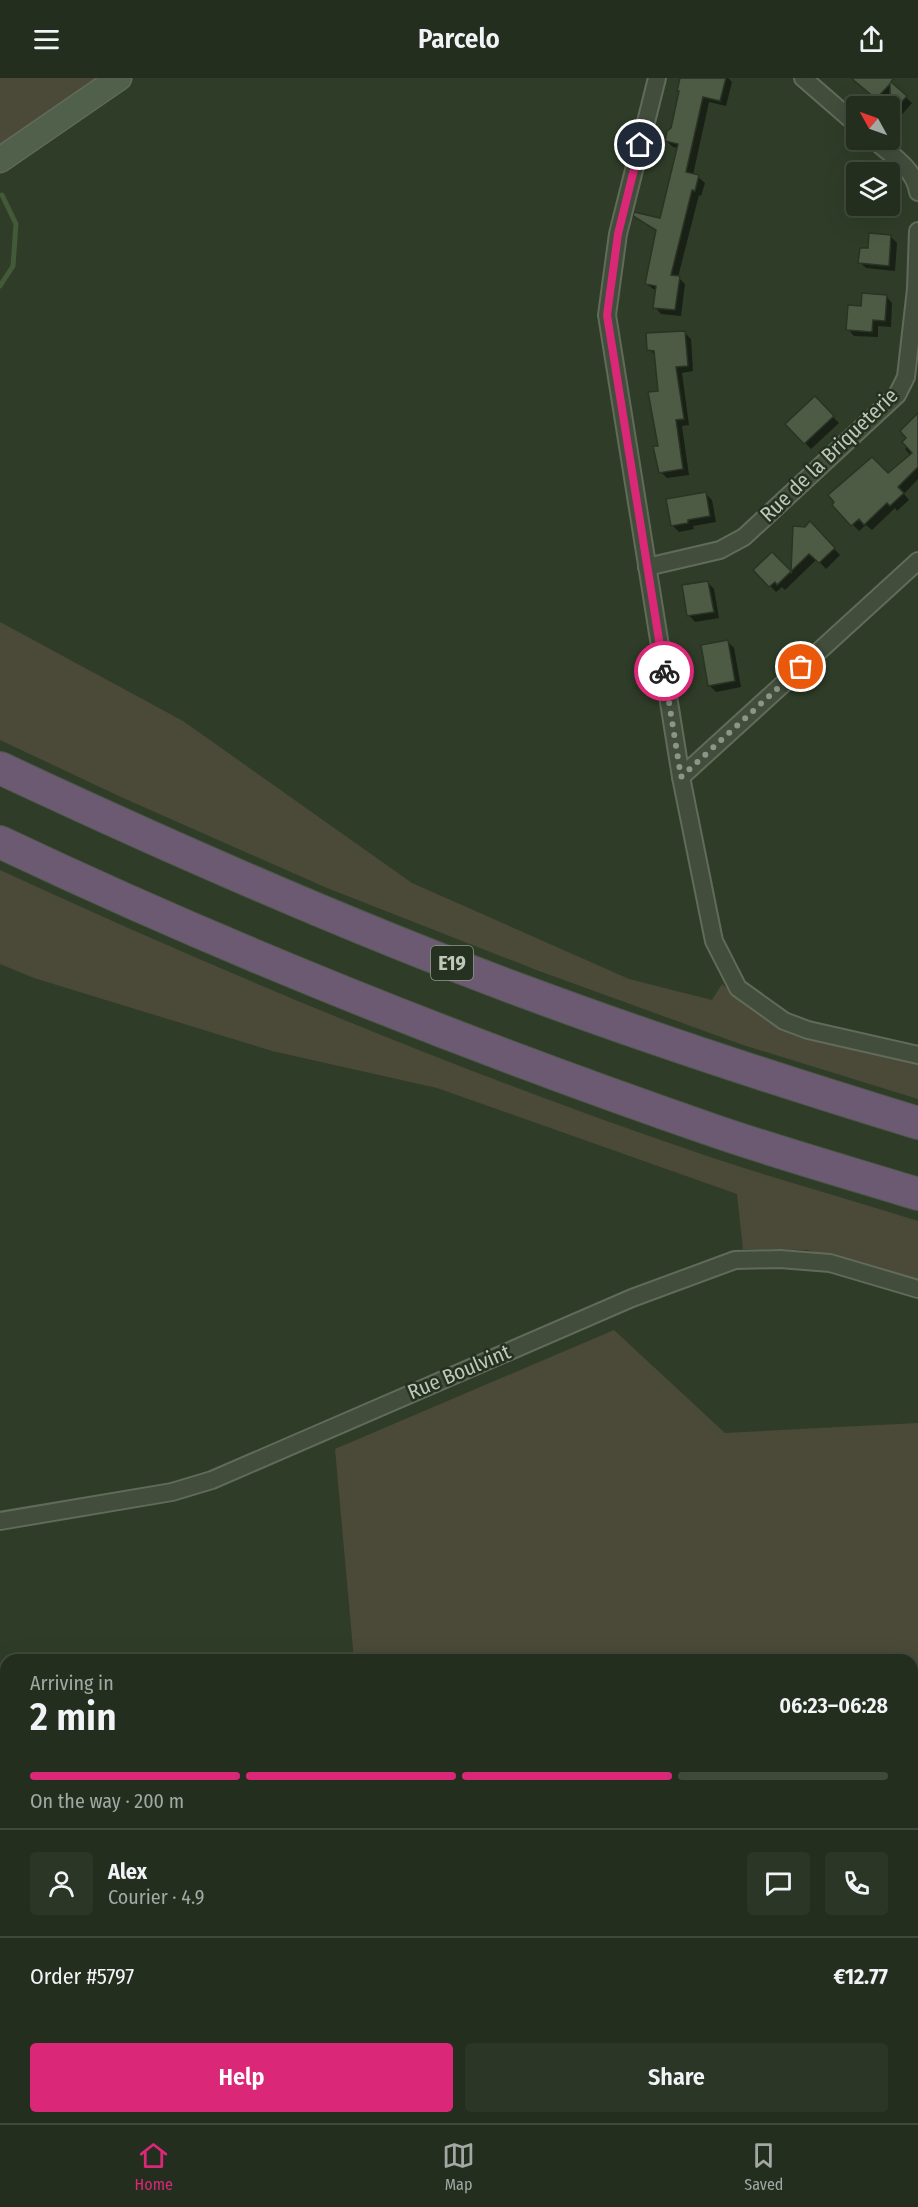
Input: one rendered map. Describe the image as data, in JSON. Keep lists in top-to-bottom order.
{
  "streets": {
    "highway": ["E19"],
    "street": ["Rue de la Briqueterie", "Rue Boulvint"]
  },
  "north": "top left",
  "page": {
    "header": "Parcelo",
    "heading": ["2 min", "Arriving in", "06:23–06:28"],
    "panel": [
      "Alex",
      "Courier · 4.9",
      "Order #5797",
      "€12.77"
    ],
    "bar": "On the way · 200 m",
    "buttons": ["Help", "Share"],
    "tabs": ["Home", "Map", "Saved"]
  }
}
